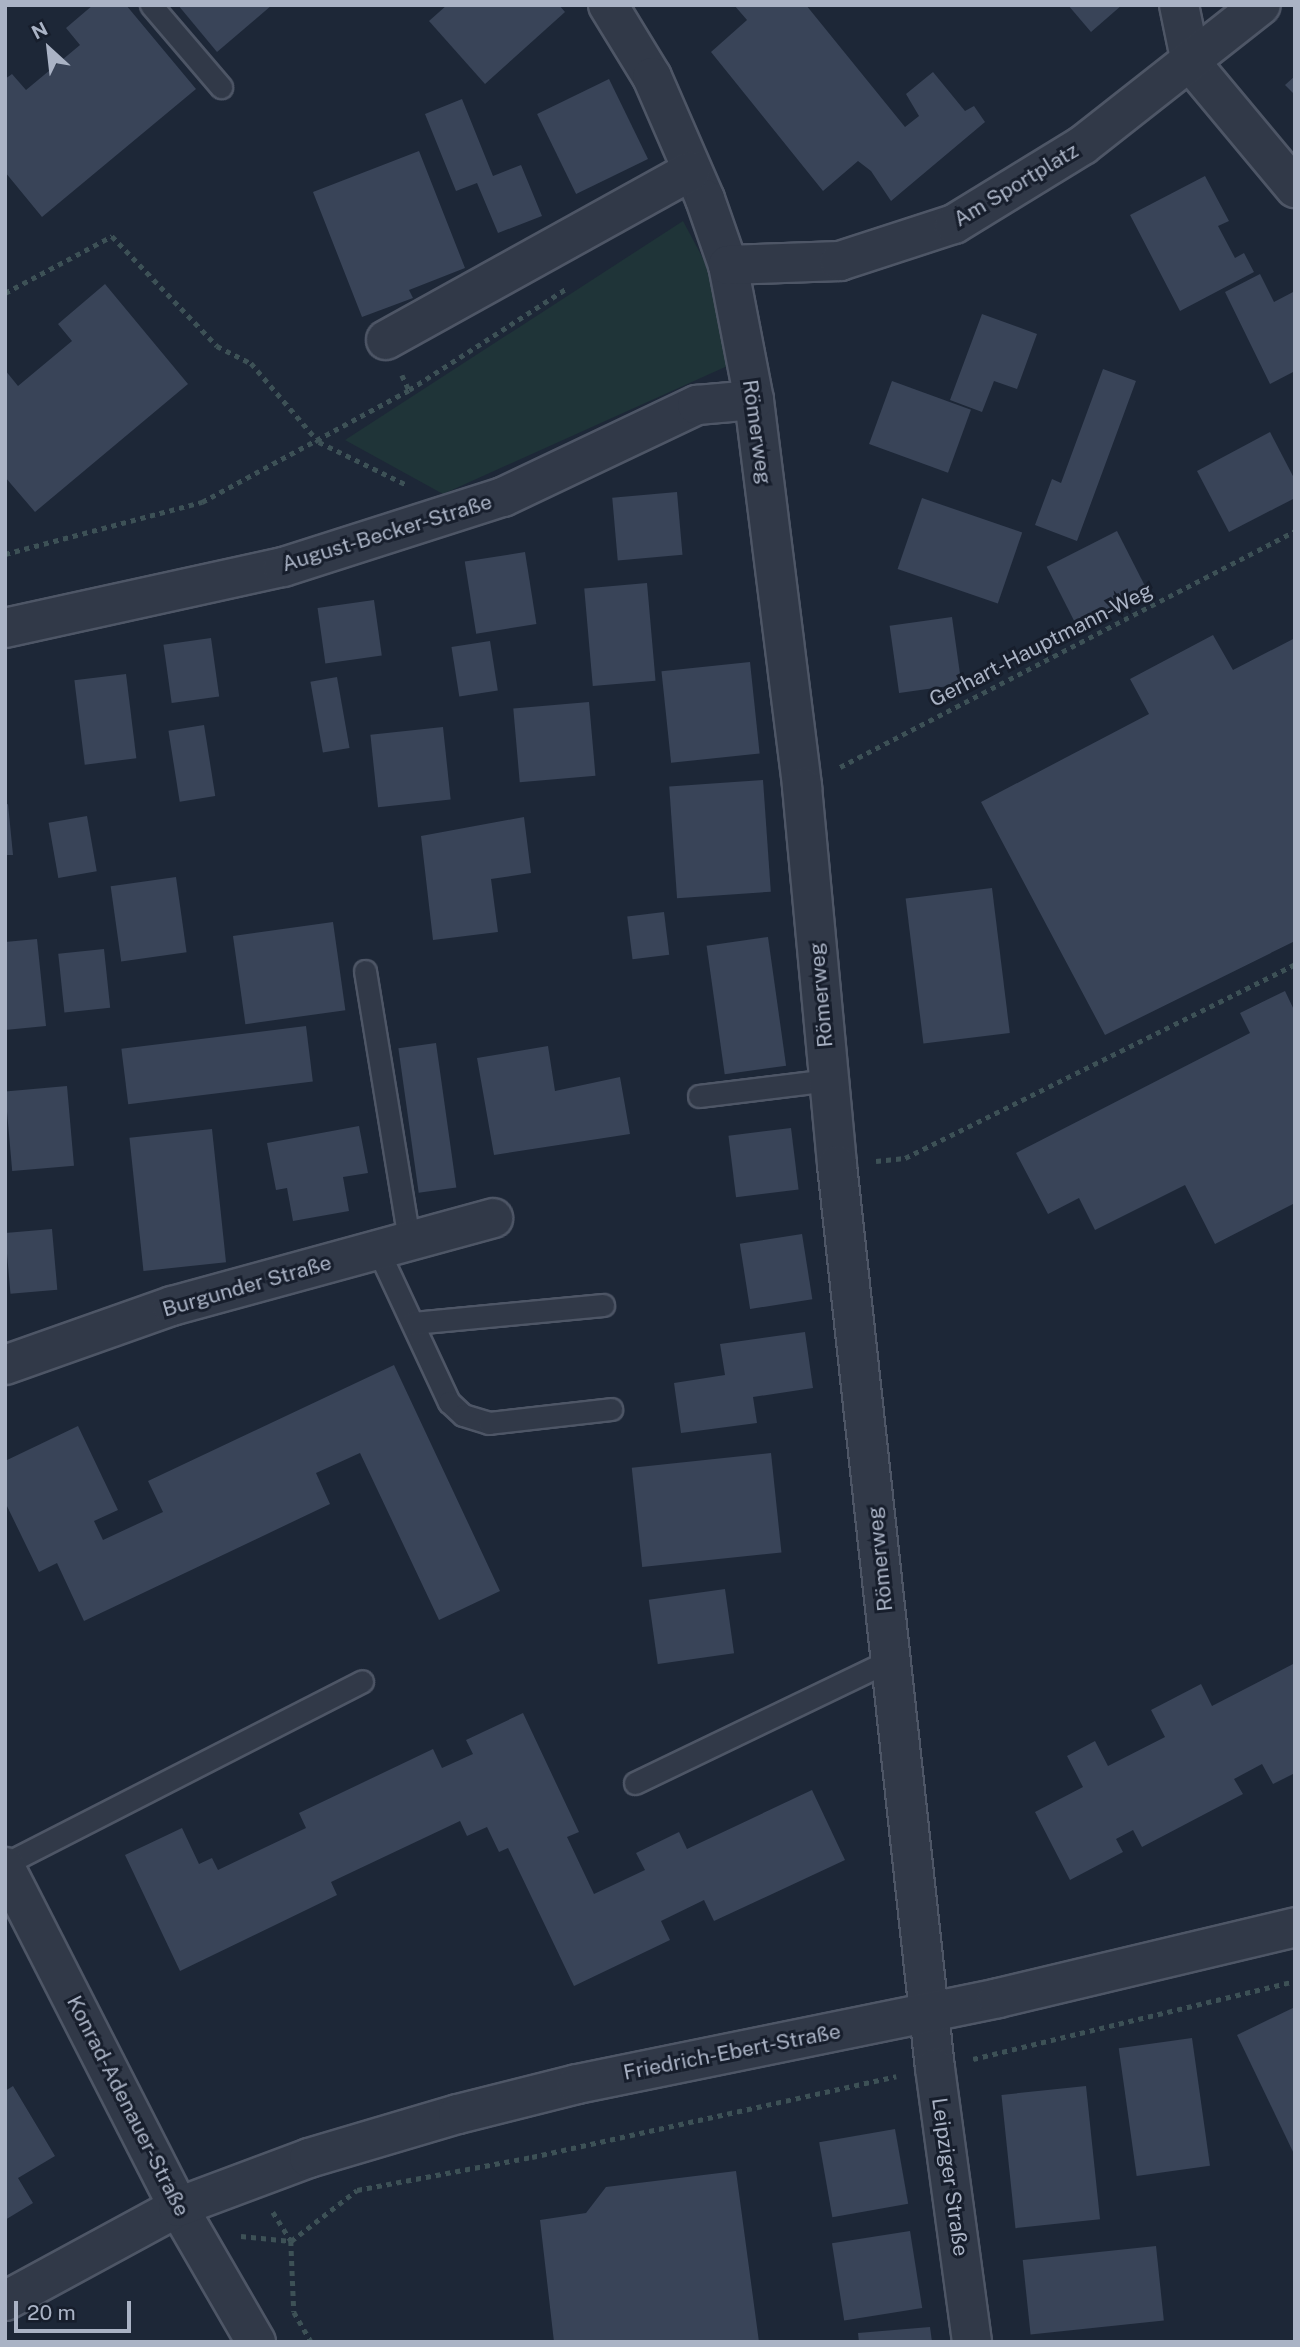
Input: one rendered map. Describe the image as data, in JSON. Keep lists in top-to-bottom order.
{
  "streets": {
    "street": [
      "Am Sportplatz",
      "Römerweg",
      "August-Becker-Straße",
      "Burgunder Straße",
      "Friedrich-Ebert-Straße",
      "Konrad-Adenauer-Straße",
      "Leipziger Straße"
    ],
    "path": ["Gerhart-Hauptmann-Weg"]
  },
  "crossings": [
    ["Am Sportplatz", "Römerweg"],
    ["Römerweg", "August-Becker-Straße"],
    ["Römerweg", "Gerhart-Hauptmann-Weg"],
    ["Römerweg", "Friedrich-Ebert-Straße"],
    ["Römerweg", "Leipziger Straße"],
    ["Friedrich-Ebert-Straße", "Konrad-Adenauer-Straße"],
    ["Friedrich-Ebert-Straße", "Leipziger Straße"]
  ],
  "scale_bar": "20 m",
  "north": "top left"
}
